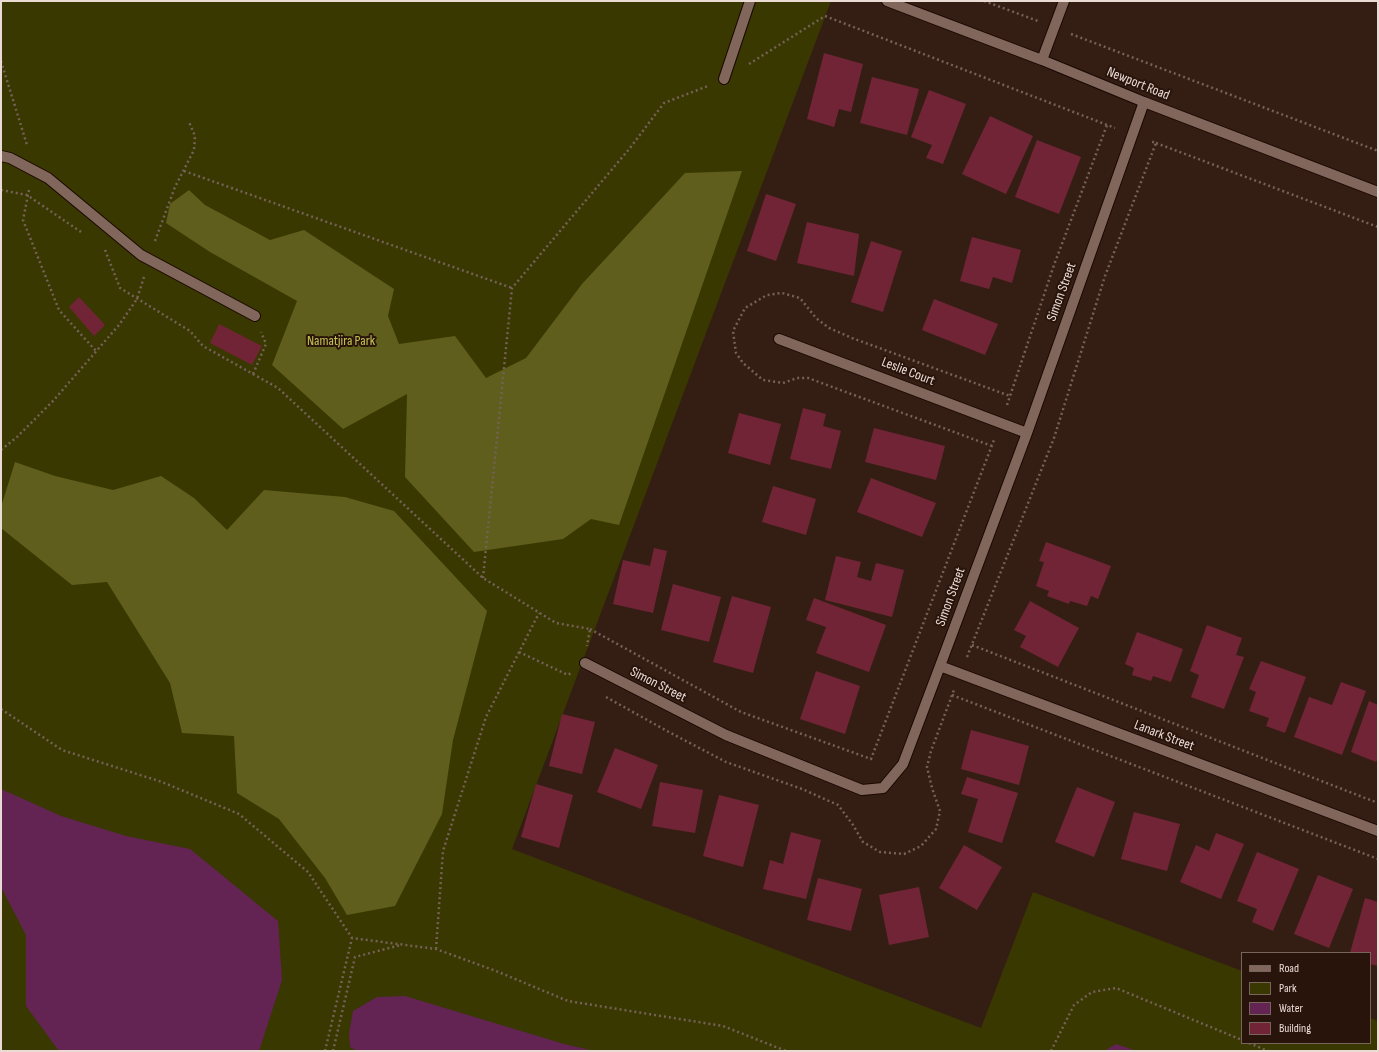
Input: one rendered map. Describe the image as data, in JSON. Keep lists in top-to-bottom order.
{
  "streets": {
    "street": [
      "Newport Road",
      "Simon Street",
      "Leslie Court",
      "Lanark Street"
    ]
  },
  "crossings": [
    ["Newport Road", "Simon Street"],
    ["Simon Street", "Leslie Court"],
    ["Simon Street", "Lanark Street"]
  ],
  "parks": ["Namatjira Park"],
  "legend": [
    "Road",
    "Park",
    "Water",
    "Building"
  ]
}
